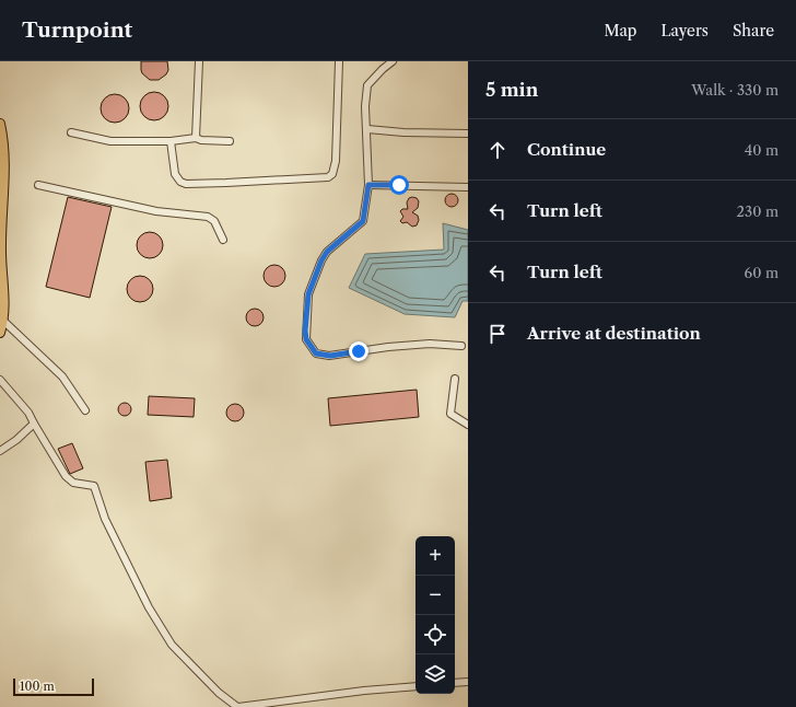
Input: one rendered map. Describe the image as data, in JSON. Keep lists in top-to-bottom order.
{
  "scale_bar": "100 m",
  "page": {
    "header": "Turnpoint",
    "nav": ["Map", "Layers", "Share"],
    "heading": ["5 min", "Walk · 330 m"],
    "list": [
      ["Continue", "40 m"],
      ["Turn left", "230 m"],
      ["Turn left", "60 m"],
      "Arrive at destination"
    ],
    "map_buttons": ["+", "−"],
    "scale": "100 m"
  }
}
